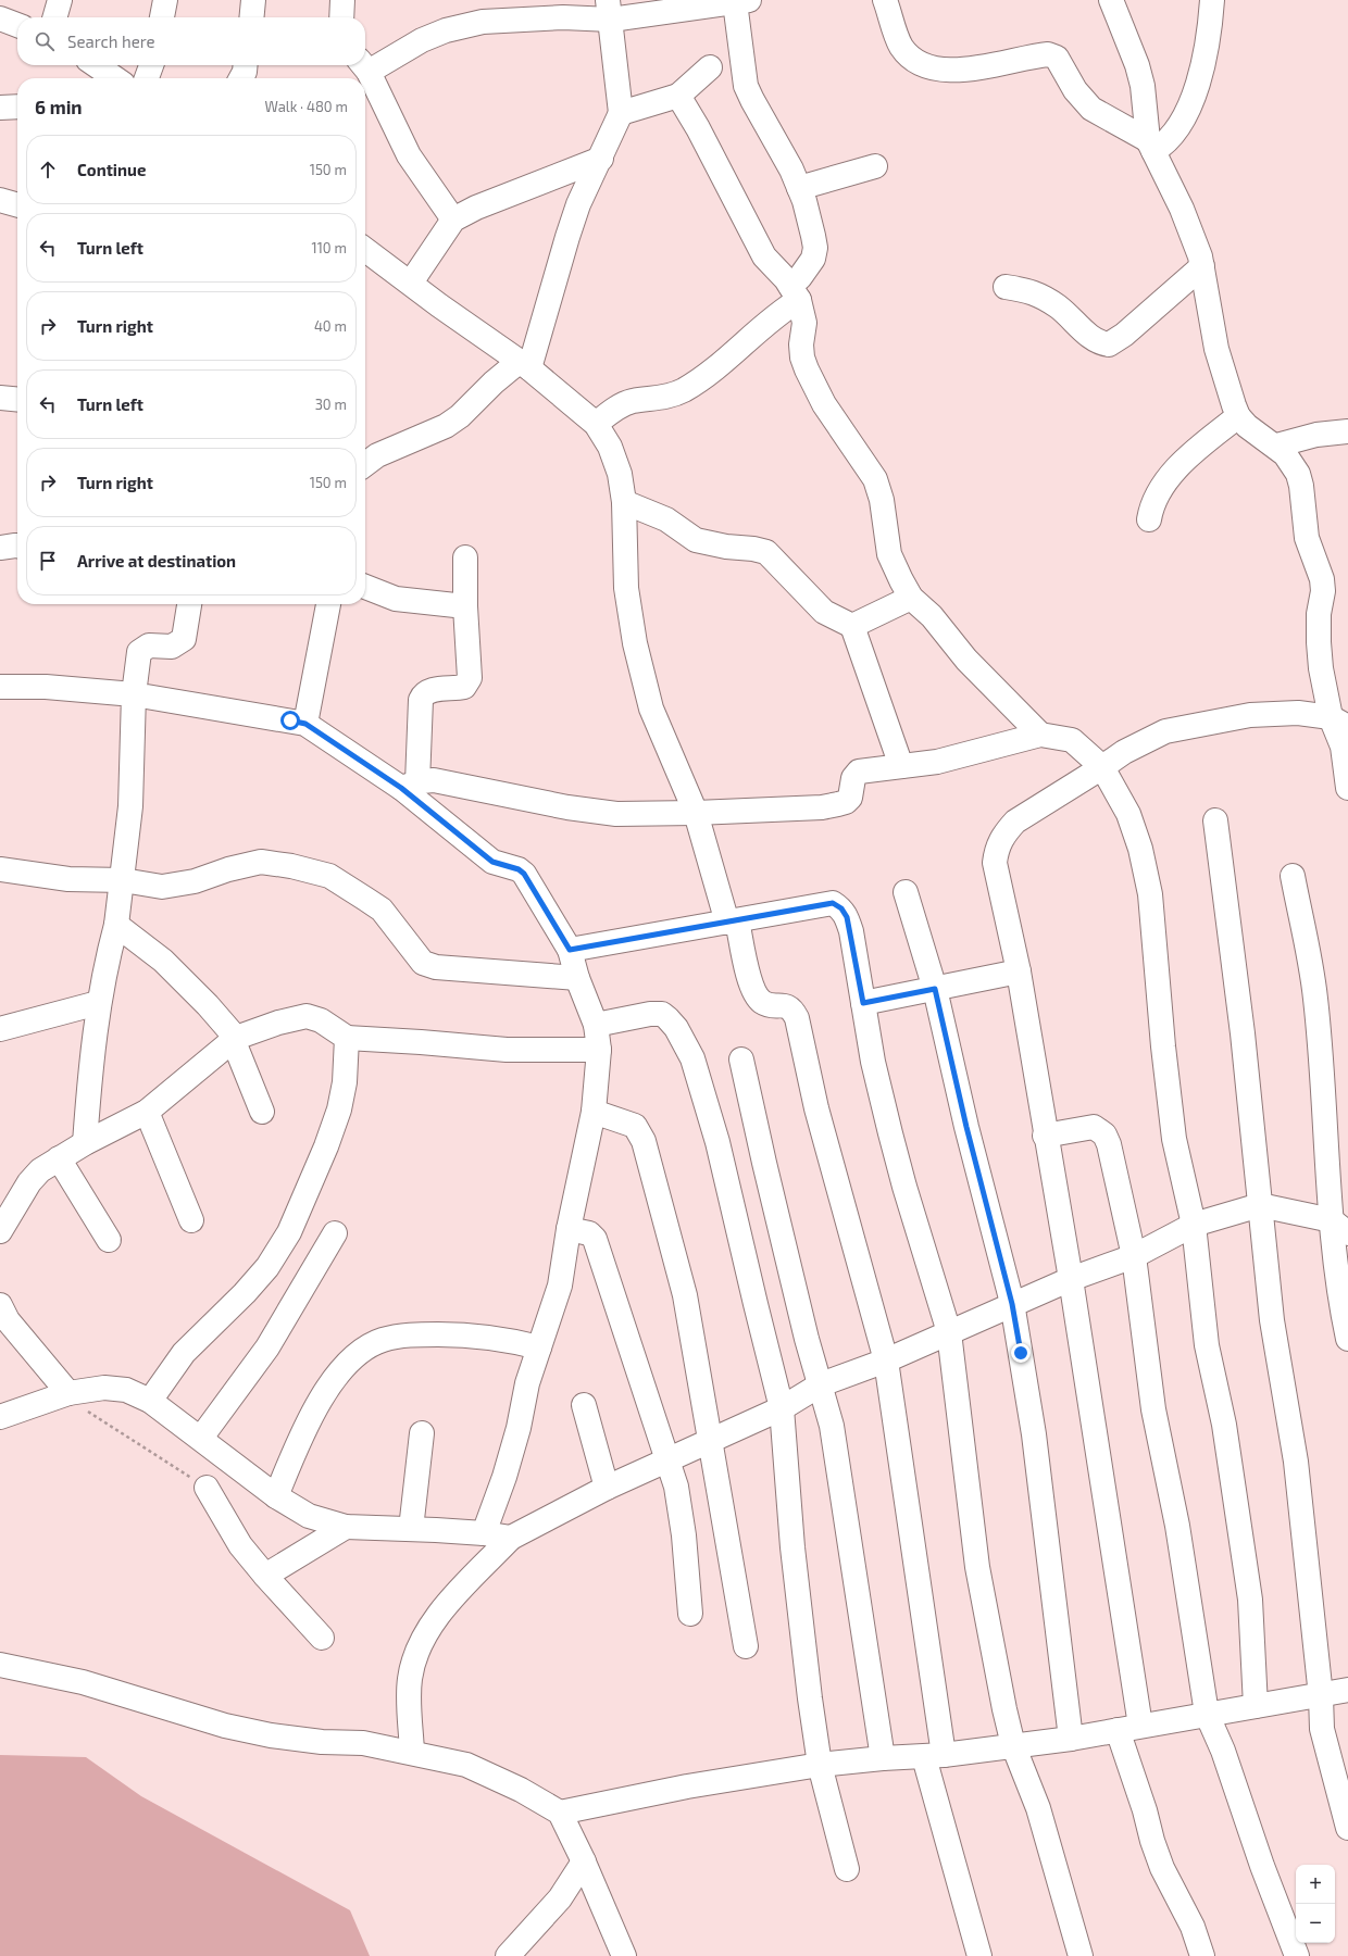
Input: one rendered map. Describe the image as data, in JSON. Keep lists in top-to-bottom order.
{
  "page": {
    "search": "Search here",
    "heading": ["6 min", "Walk · 480 m"],
    "list": [
      ["Continue", "150 m"],
      ["Turn left", "110 m"],
      ["Turn right", "40 m"],
      ["Turn left", "30 m"],
      ["Turn right", "150 m"],
      "Arrive at destination"
    ],
    "map_buttons": ["+", "−"]
  }
}
